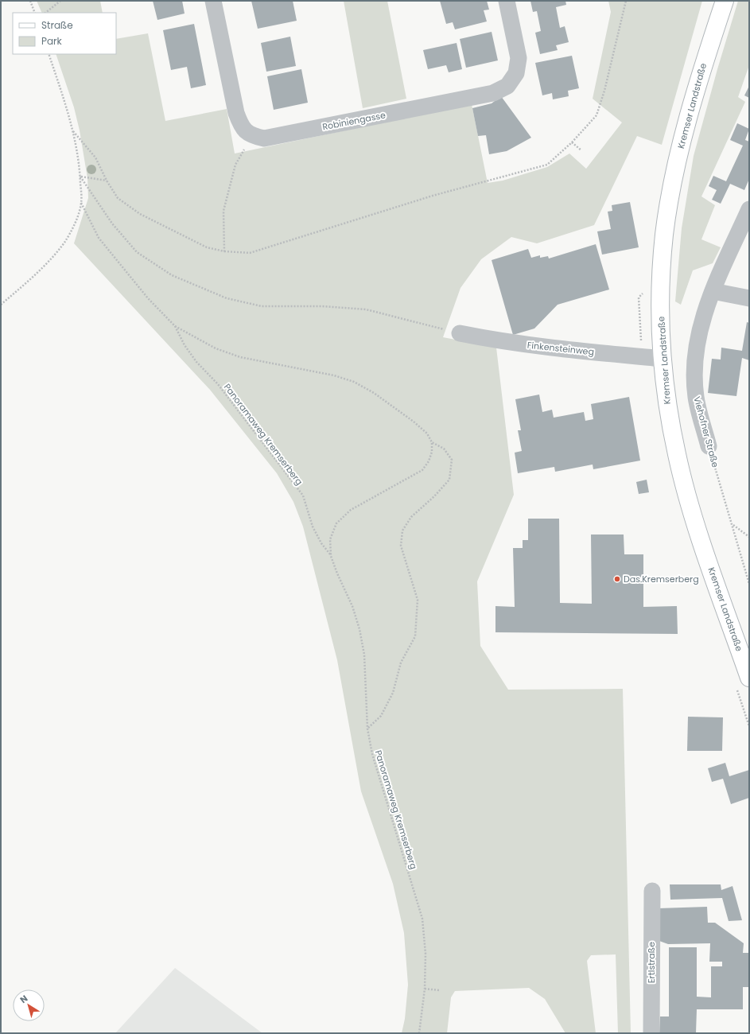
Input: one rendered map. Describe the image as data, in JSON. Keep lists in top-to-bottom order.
{
  "streets": {
    "main road": ["Kremser Landstraße"],
    "street": [
      "Robiniengasse",
      "Finkensteinweg",
      "Viehofner Straße",
      "Ertlstraße"
    ],
    "path": ["Panoramaweg Kremserberg"]
  },
  "crossings": [
    ["Kremser Landstraße", "Finkensteinweg"]
  ],
  "places": ["Das.Kremserberg"],
  "legend": ["Straße", "Park"],
  "north": "top left"
}
